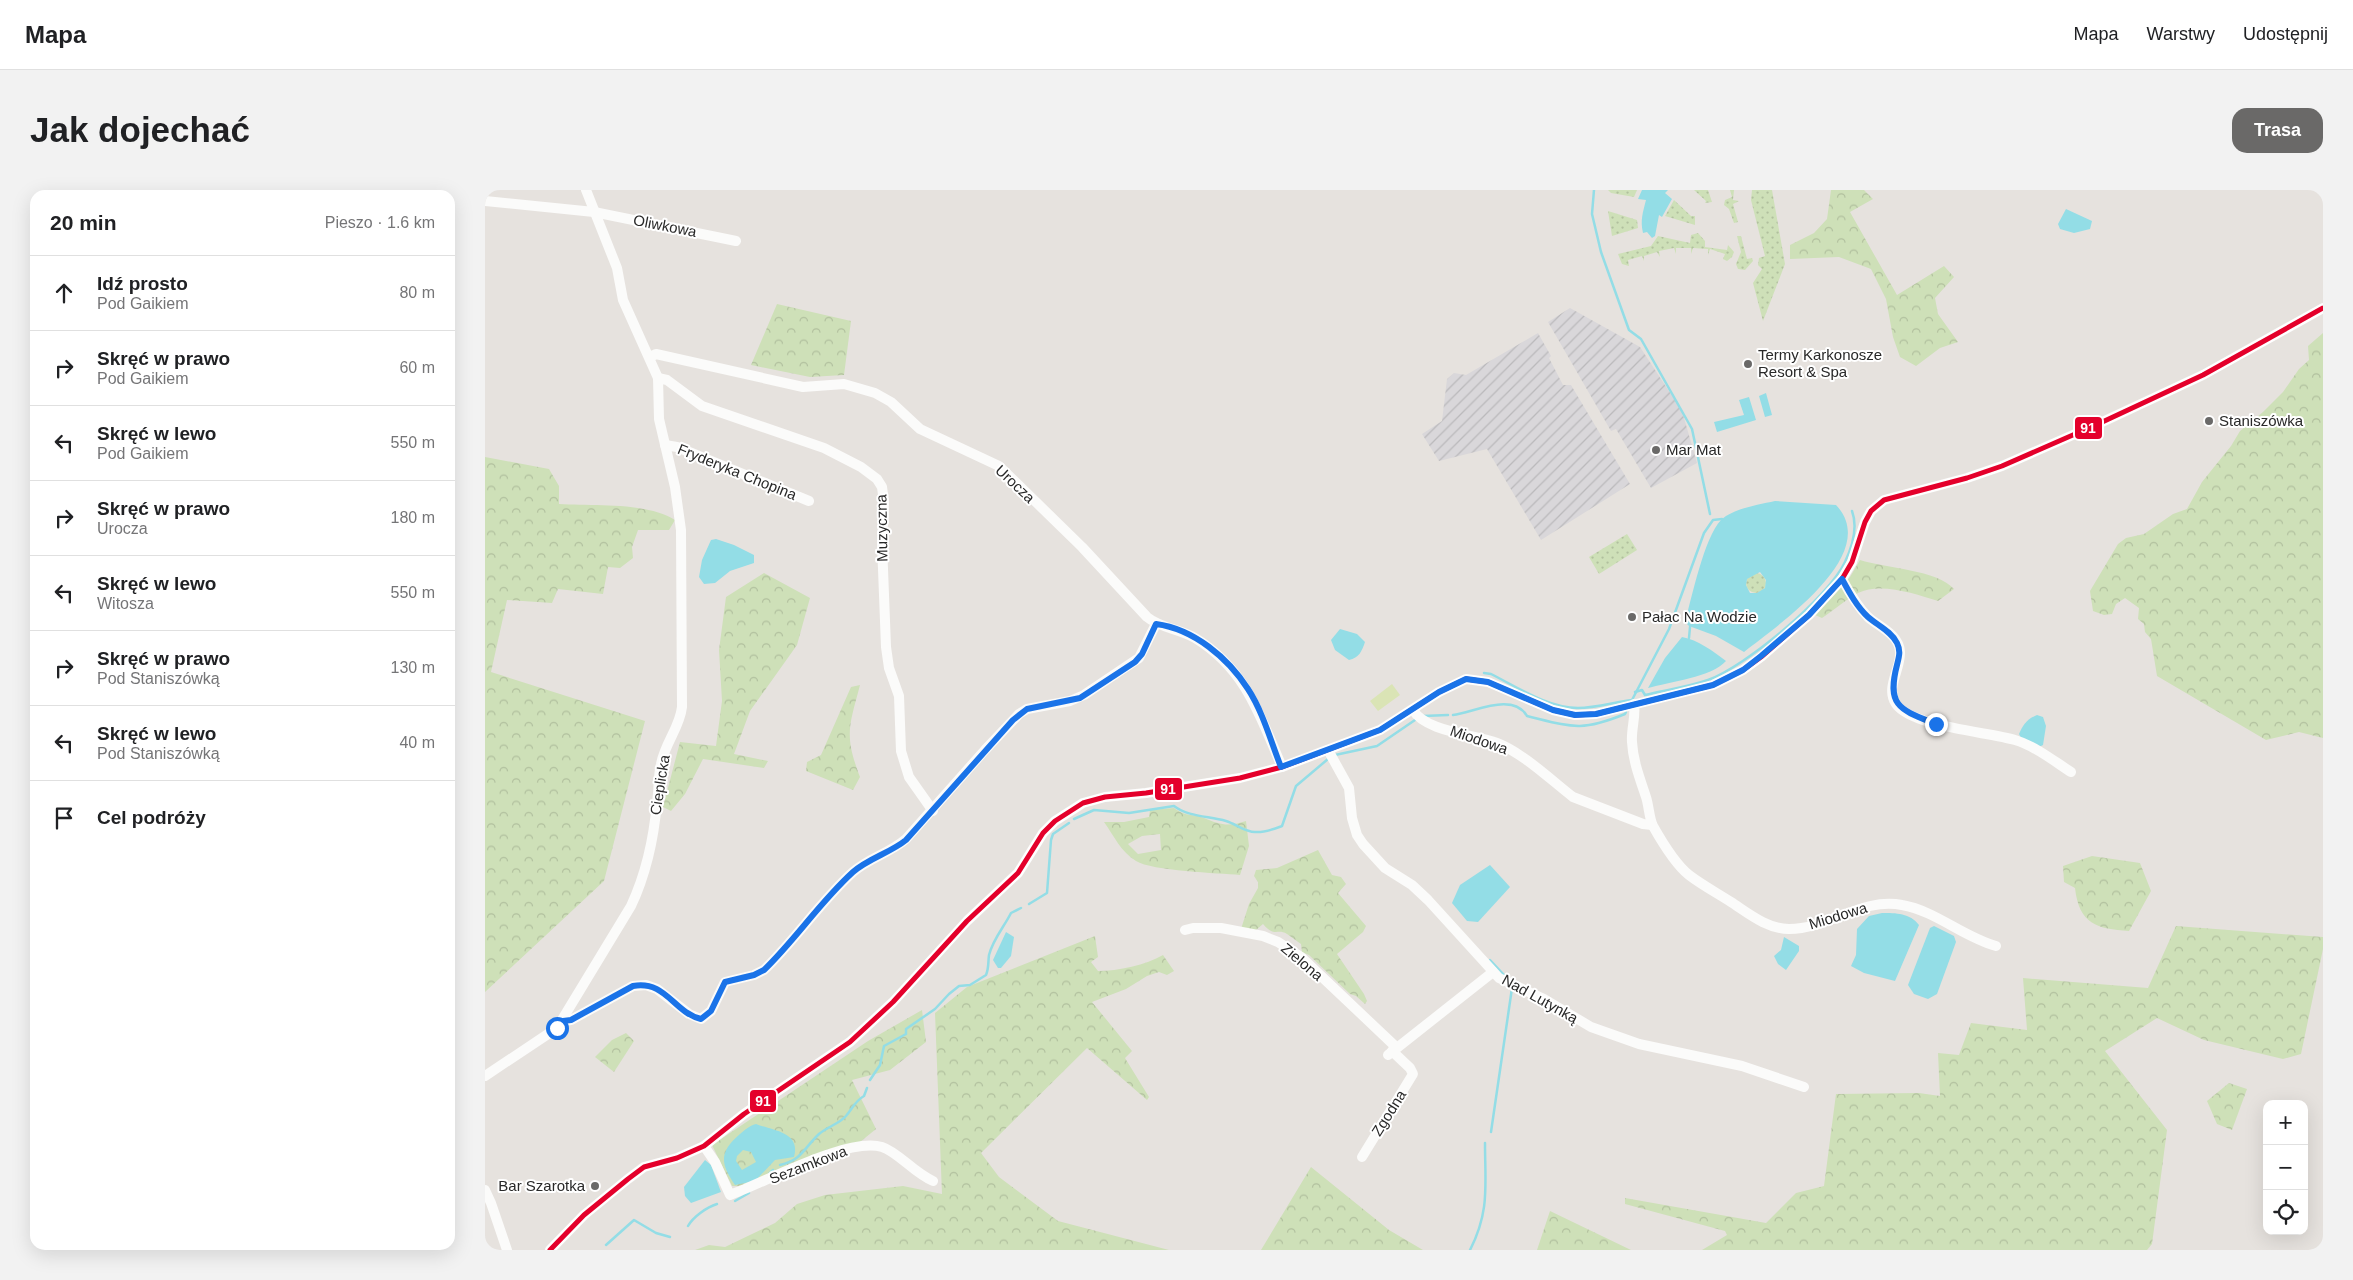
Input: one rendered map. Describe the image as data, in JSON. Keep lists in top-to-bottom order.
{
  "streets": {
    "street": [
      "Oliwkowa",
      "Fryderyka Chopina",
      "Urocza",
      "Muzyczna",
      "Miodowa",
      "Cieplicka",
      "Zielona",
      "Nad Lutynką",
      "Zgodna",
      "Sezamkowa"
    ]
  },
  "crossings": [
    ["Oliwkowa", "Cieplicka"],
    ["Fryderyka Chopina", "Cieplicka"],
    ["Urocza", "Cieplicka"],
    ["Muzyczna", "Cieplicka"],
    ["Zielona", "Zgodna"]
  ],
  "places": [
    "Termy Karkonosze Resort & Spa",
    "Staniszówka",
    "Mar Mat",
    "Pałac Na Wodzie",
    "Bar Szarotka"
  ],
  "lines": ["transit line 91"],
  "page": {
    "header": "Mapa",
    "nav": ["Mapa", "Warstwy", "Udostępnij"],
    "buttons": "Trasa",
    "title": "Jak dojechać",
    "heading": ["20 min", "Pieszo · 1.6 km"],
    "list": [
      ["Idź prosto", "Pod Gaikiem", "80 m"],
      ["Skręć w prawo", "Pod Gaikiem", "60 m"],
      ["Skręć w lewo", "Pod Gaikiem", "550 m"],
      ["Skręć w prawo", "Urocza", "180 m"],
      ["Skręć w lewo", "Witosza", "550 m"],
      ["Skręć w prawo", "Pod Staniszówką", "130 m"],
      ["Skręć w lewo", "Pod Staniszówką", "40 m"],
      "Cel podróży"
    ],
    "map_buttons": ["+", "−"]
  }
}
